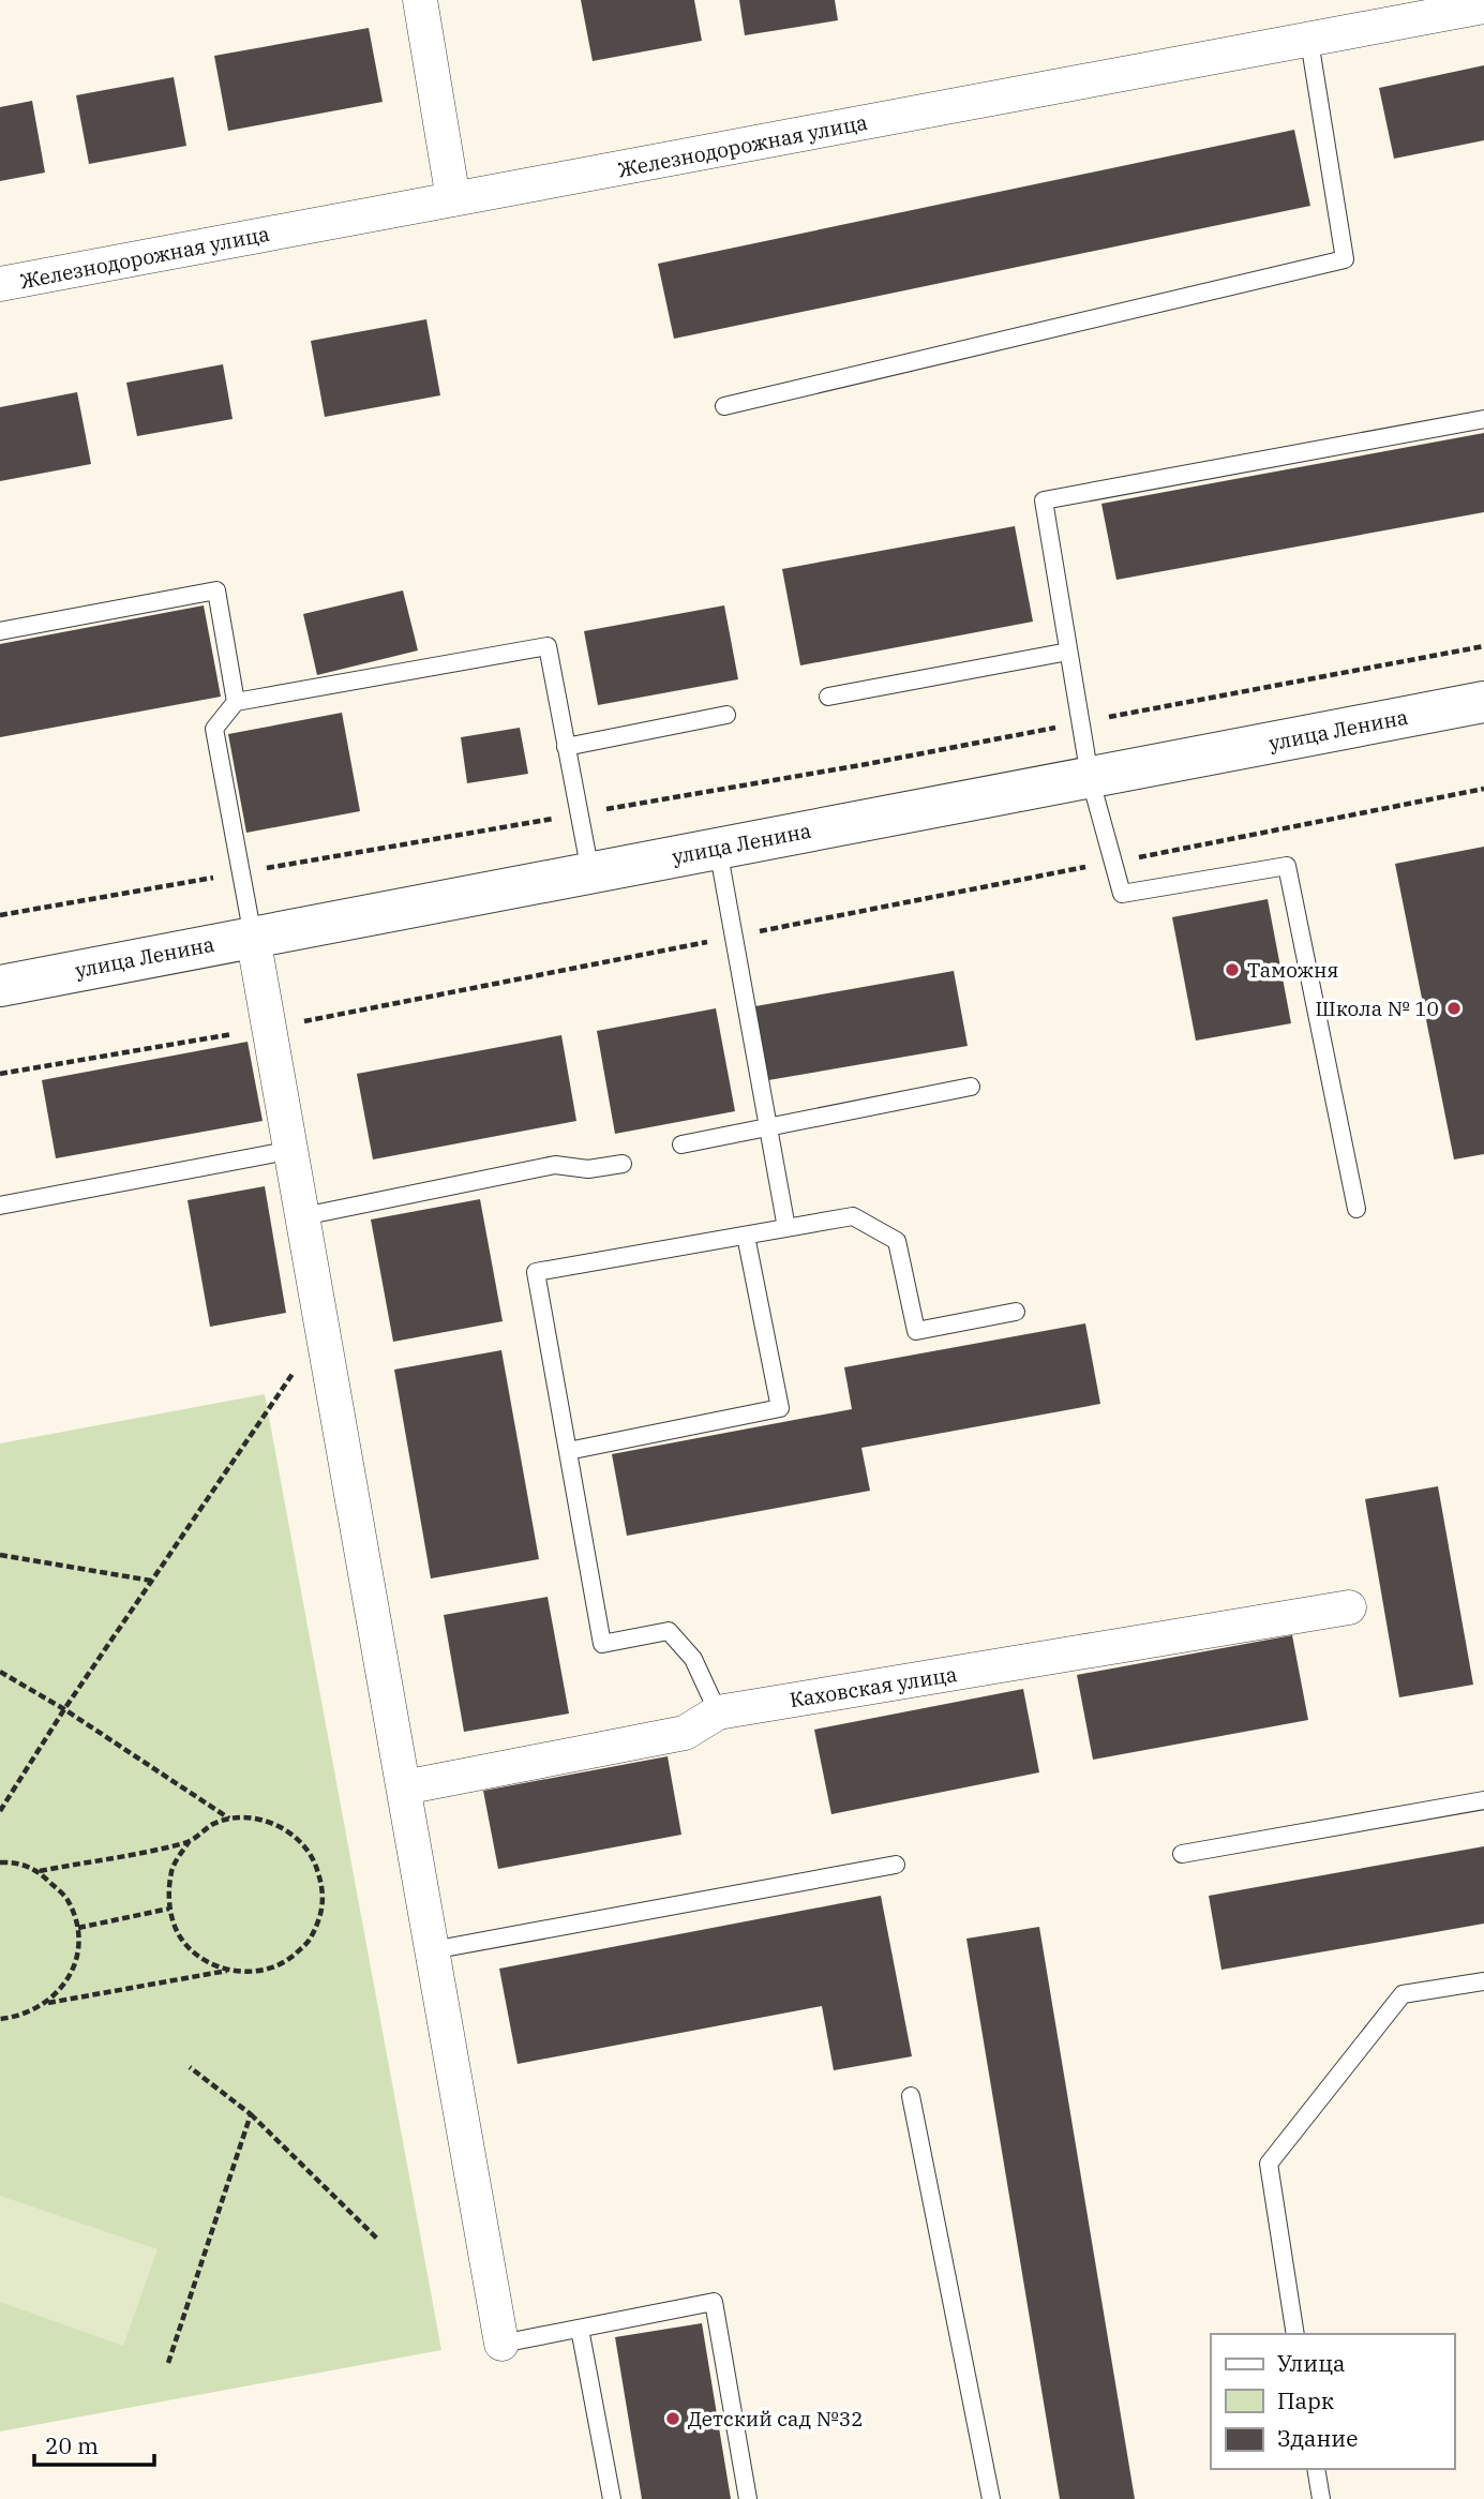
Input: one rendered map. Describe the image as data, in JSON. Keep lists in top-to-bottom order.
{
  "streets": {
    "street": ["Железнодорожная улица", "улица Ленина", "Каховская улица"]
  },
  "places": ["Таможня", "Школа № 10", "Детский сад №32"],
  "legend": ["Улица", "Парк", "Здание"],
  "scale_bar": "20 m"
}
